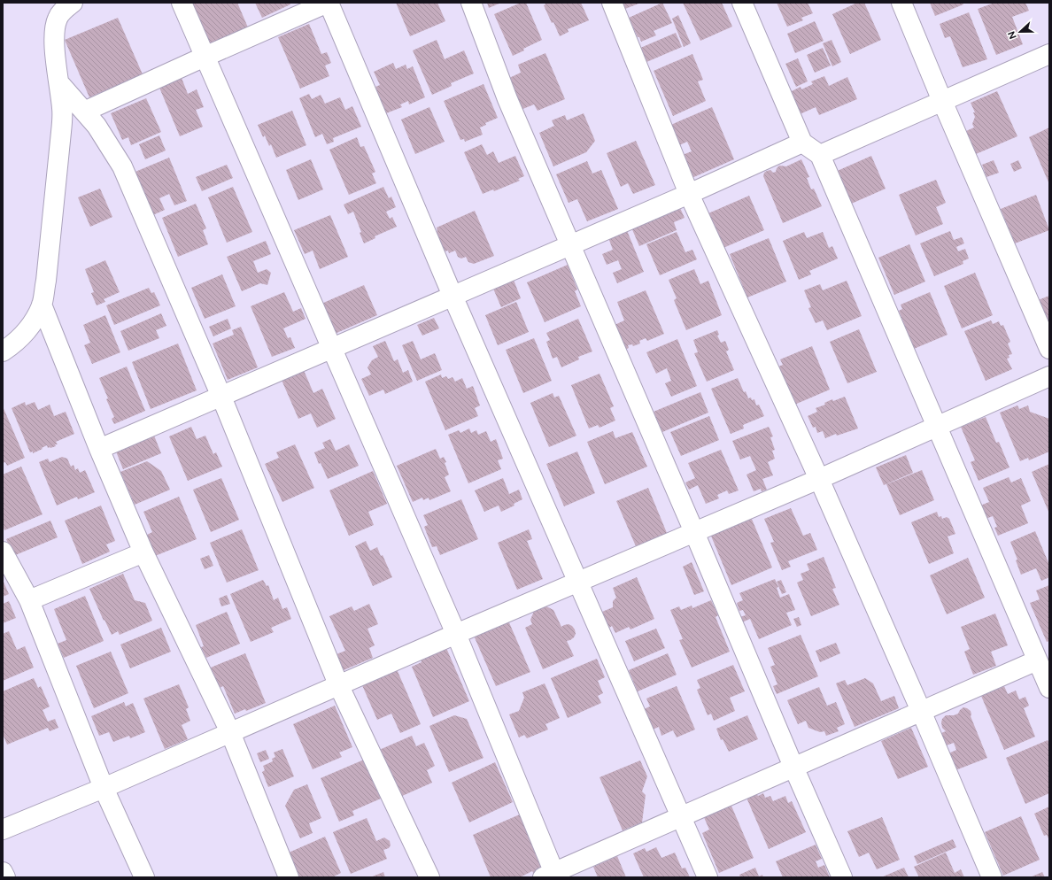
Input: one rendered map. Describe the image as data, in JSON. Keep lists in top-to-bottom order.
{
  "north": "left"
}
